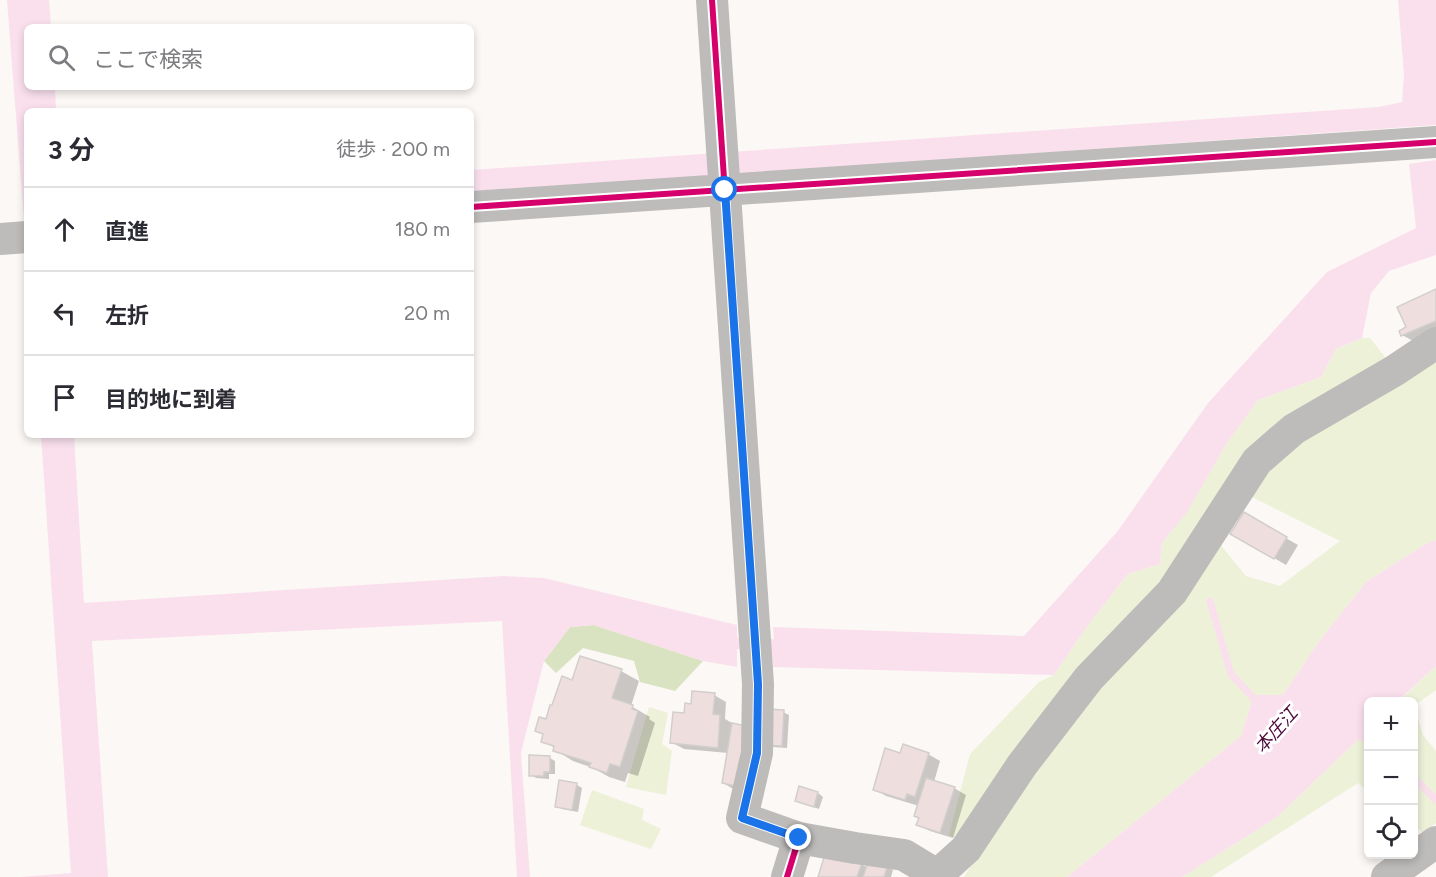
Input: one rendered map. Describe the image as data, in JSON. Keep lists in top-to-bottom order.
{
  "water": ["本庄江"],
  "page": {
    "search": "ここで検索",
    "heading": ["3 分", "徒歩 · 200 m"],
    "list": [
      ["直進", "180 m"],
      ["左折", "20 m"],
      "目的地に到着"
    ],
    "map_buttons": ["+", "−"]
  }
}
